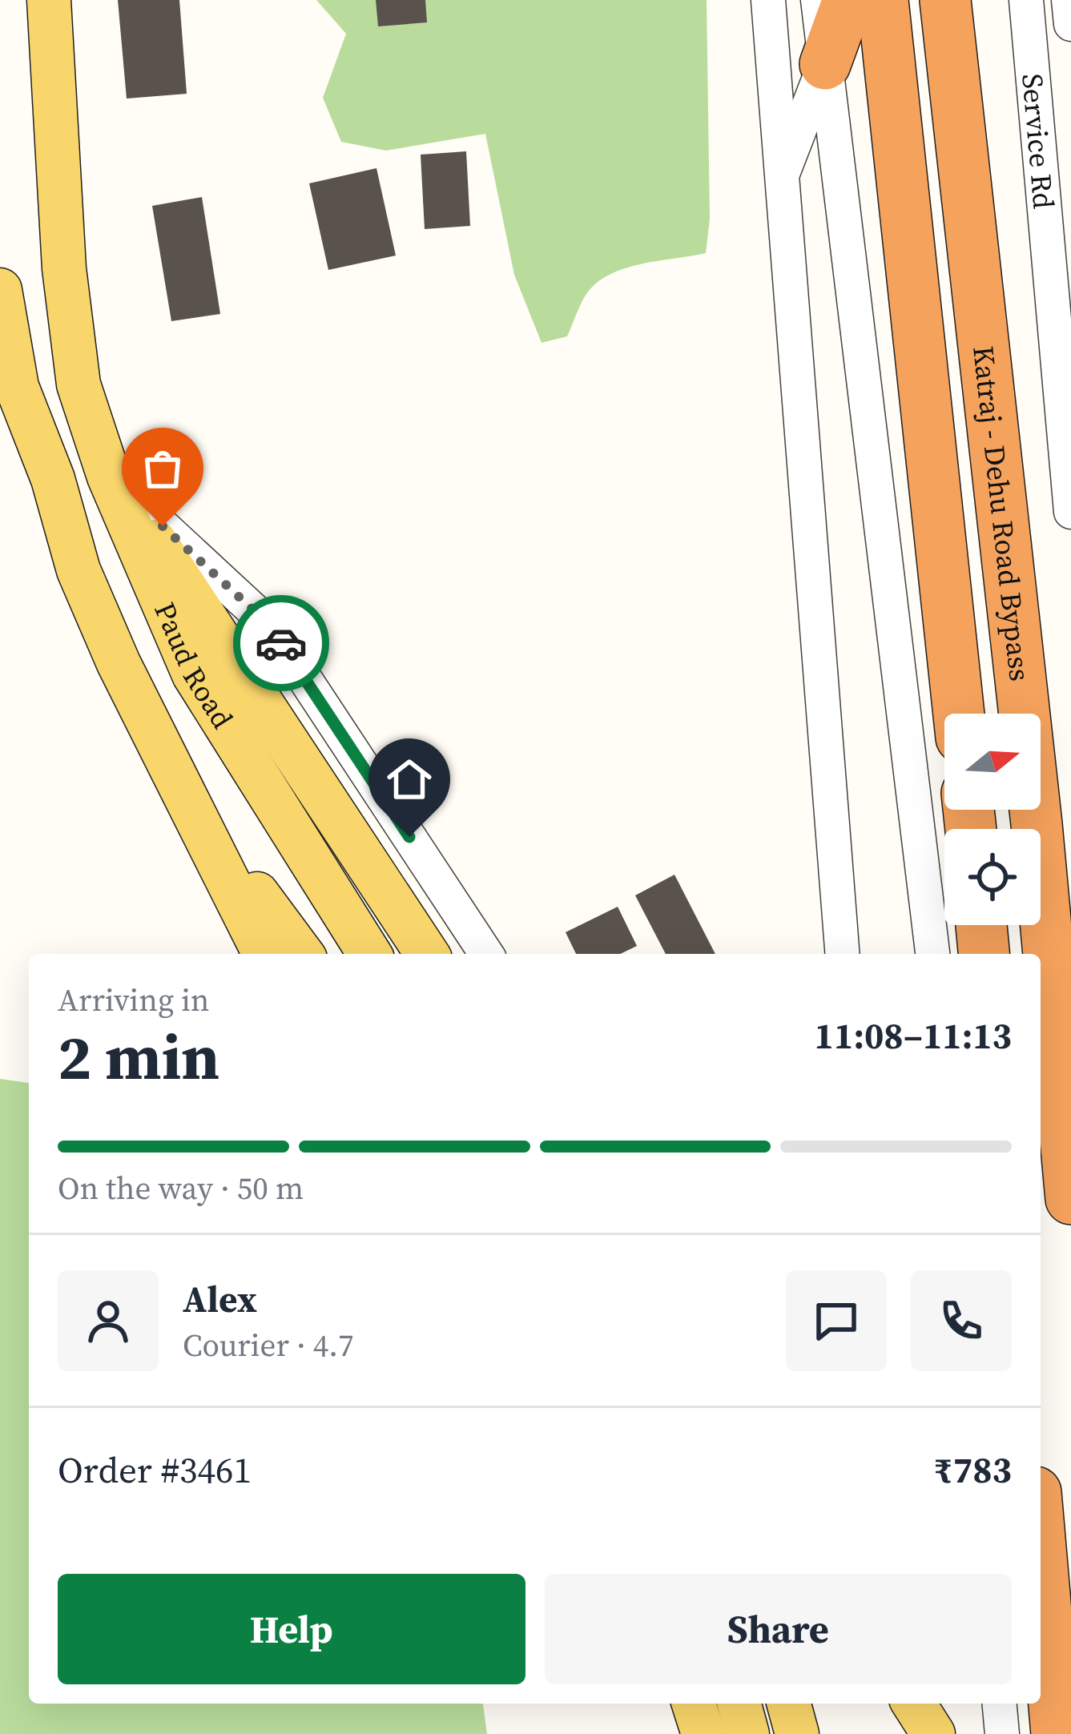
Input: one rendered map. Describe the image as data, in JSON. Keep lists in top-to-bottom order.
{
  "streets": {
    "highway": ["Katraj - Dehu Road Bypass"],
    "main road": ["Paud Road"],
    "street": ["Service Rd"]
  },
  "north": "right",
  "page": {
    "heading": ["2 min", "Arriving in", "11:08–11:13"],
    "panel": [
      "Alex",
      "Courier · 4.7",
      "Order #3461",
      "₹783"
    ],
    "bar": "On the way · 50 m",
    "buttons": ["Help", "Share"]
  }
}
